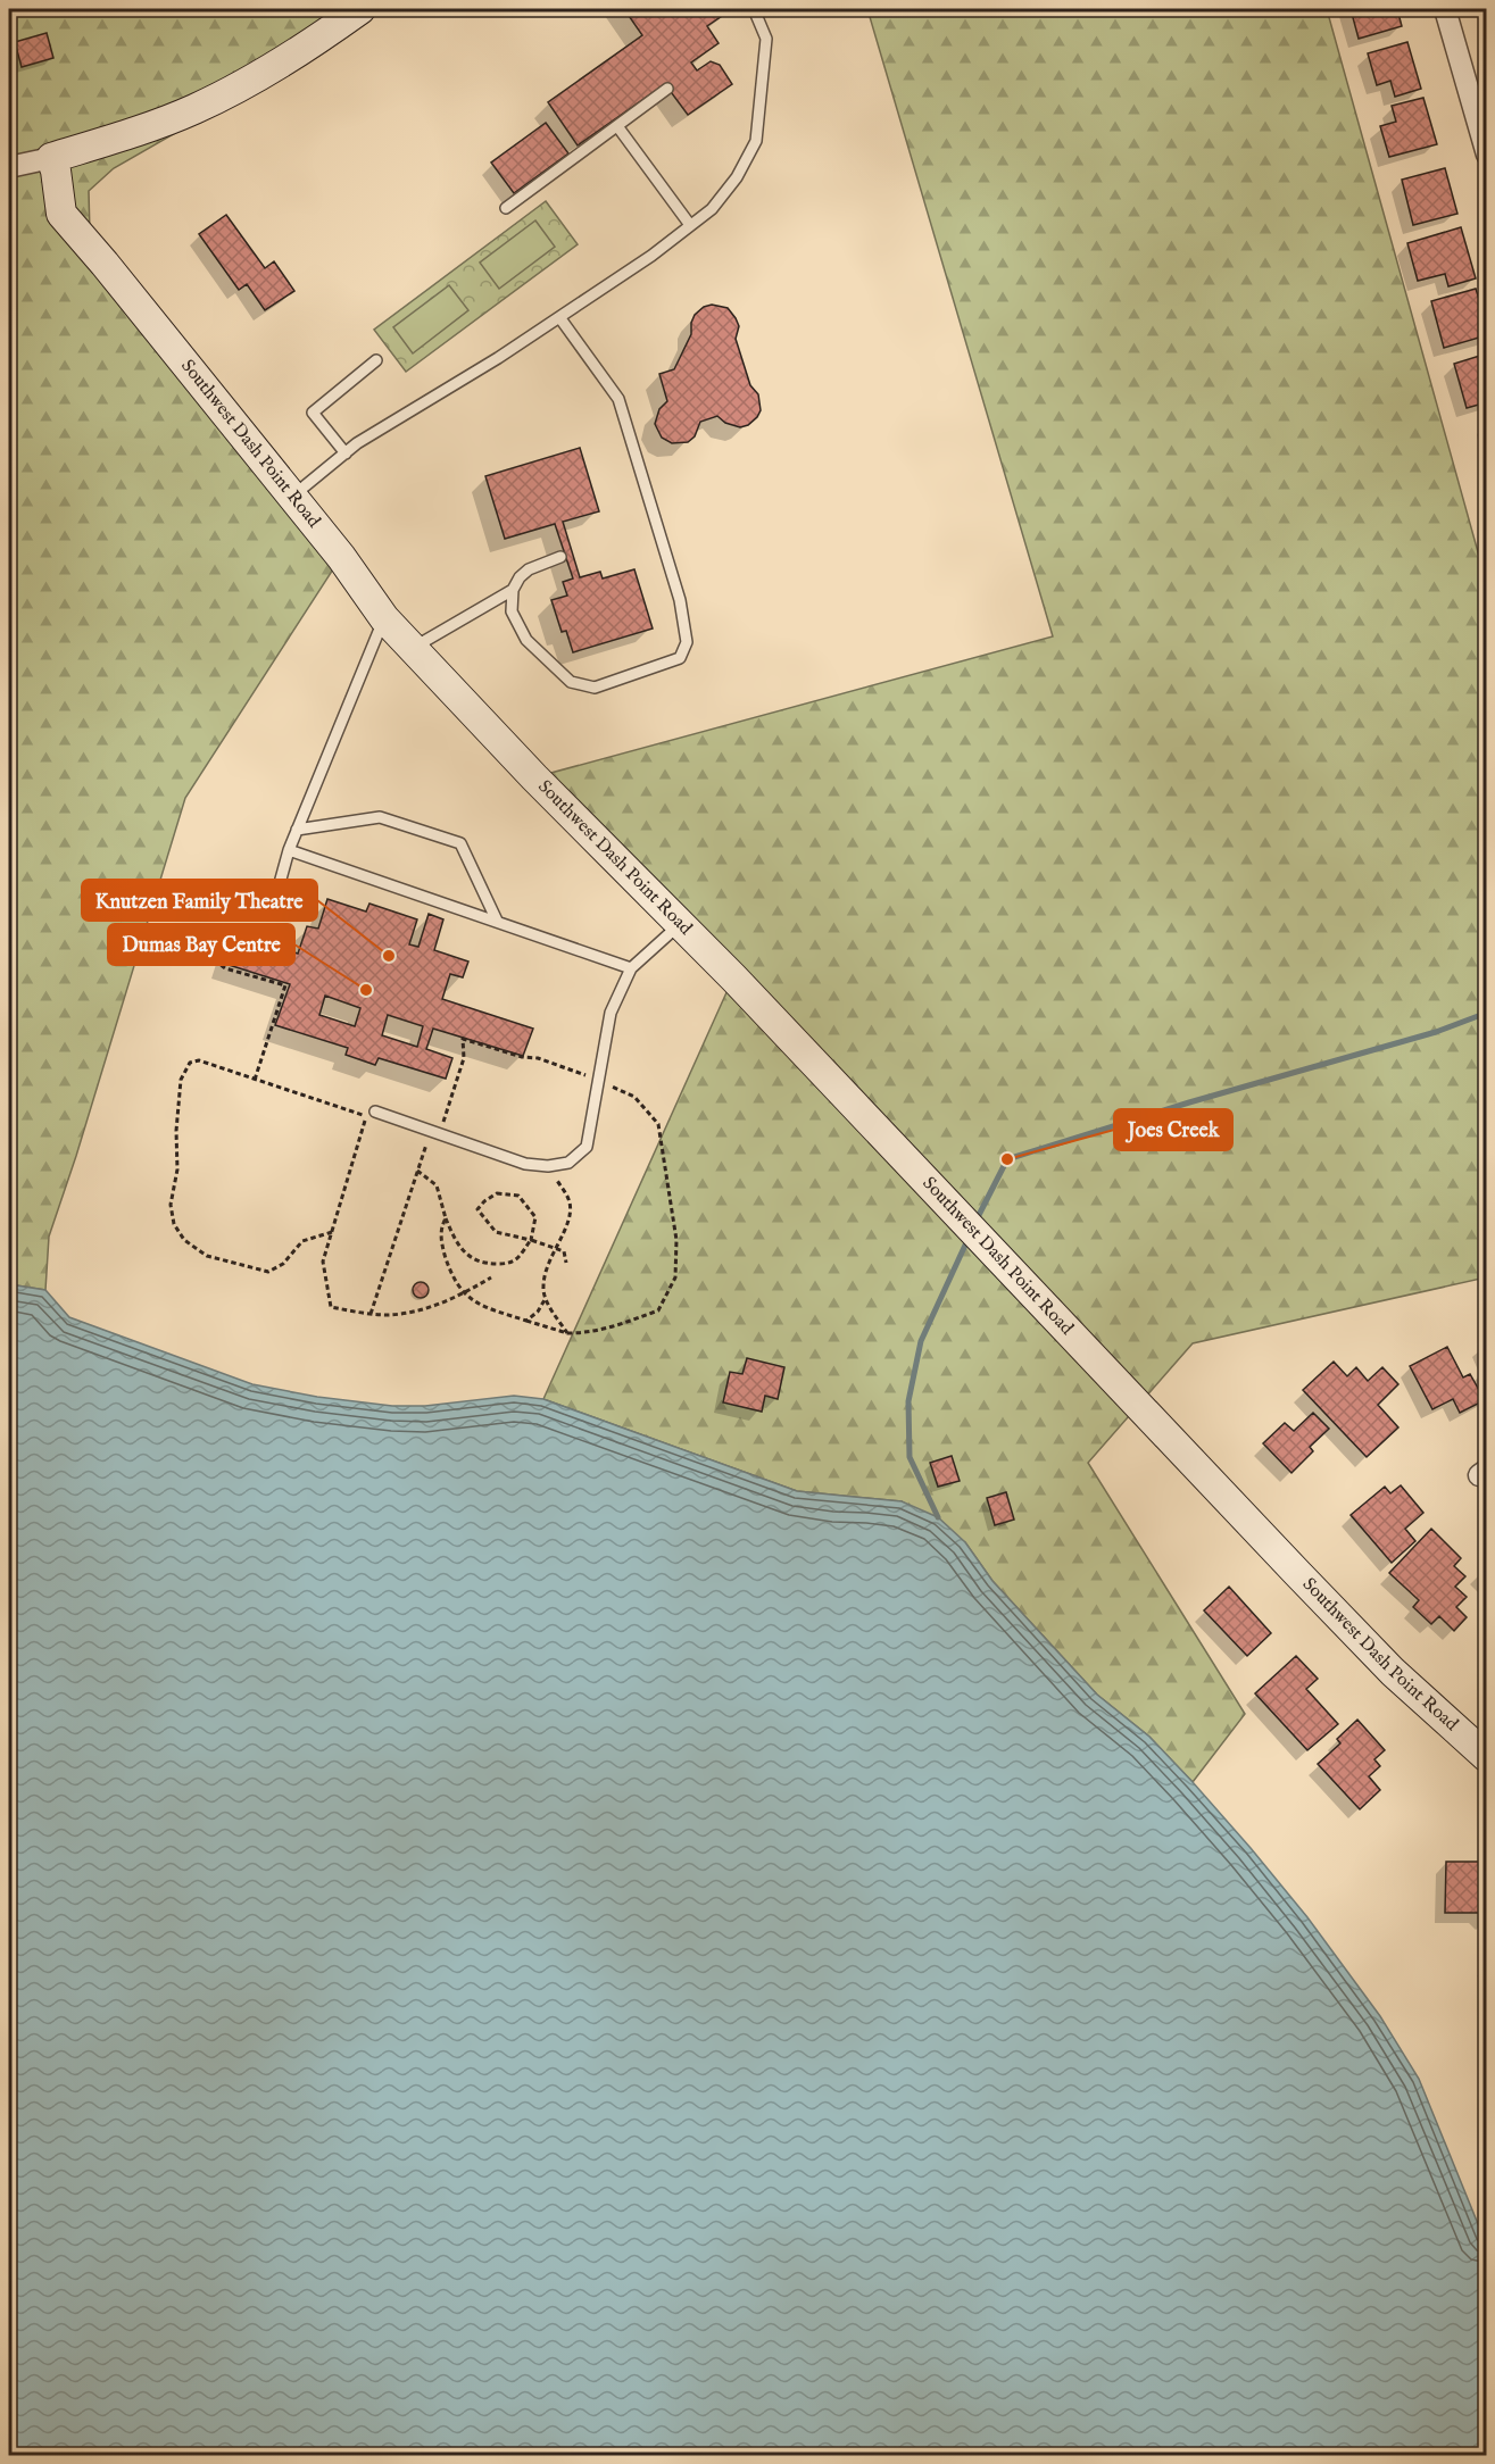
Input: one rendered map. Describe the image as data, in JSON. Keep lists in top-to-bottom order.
{
  "streets": {
    "main road": ["Southwest Dash Point Road"]
  },
  "places": ["Knutzen Family Theatre", "Dumas Bay Centre", "Joes Creek"]
}
